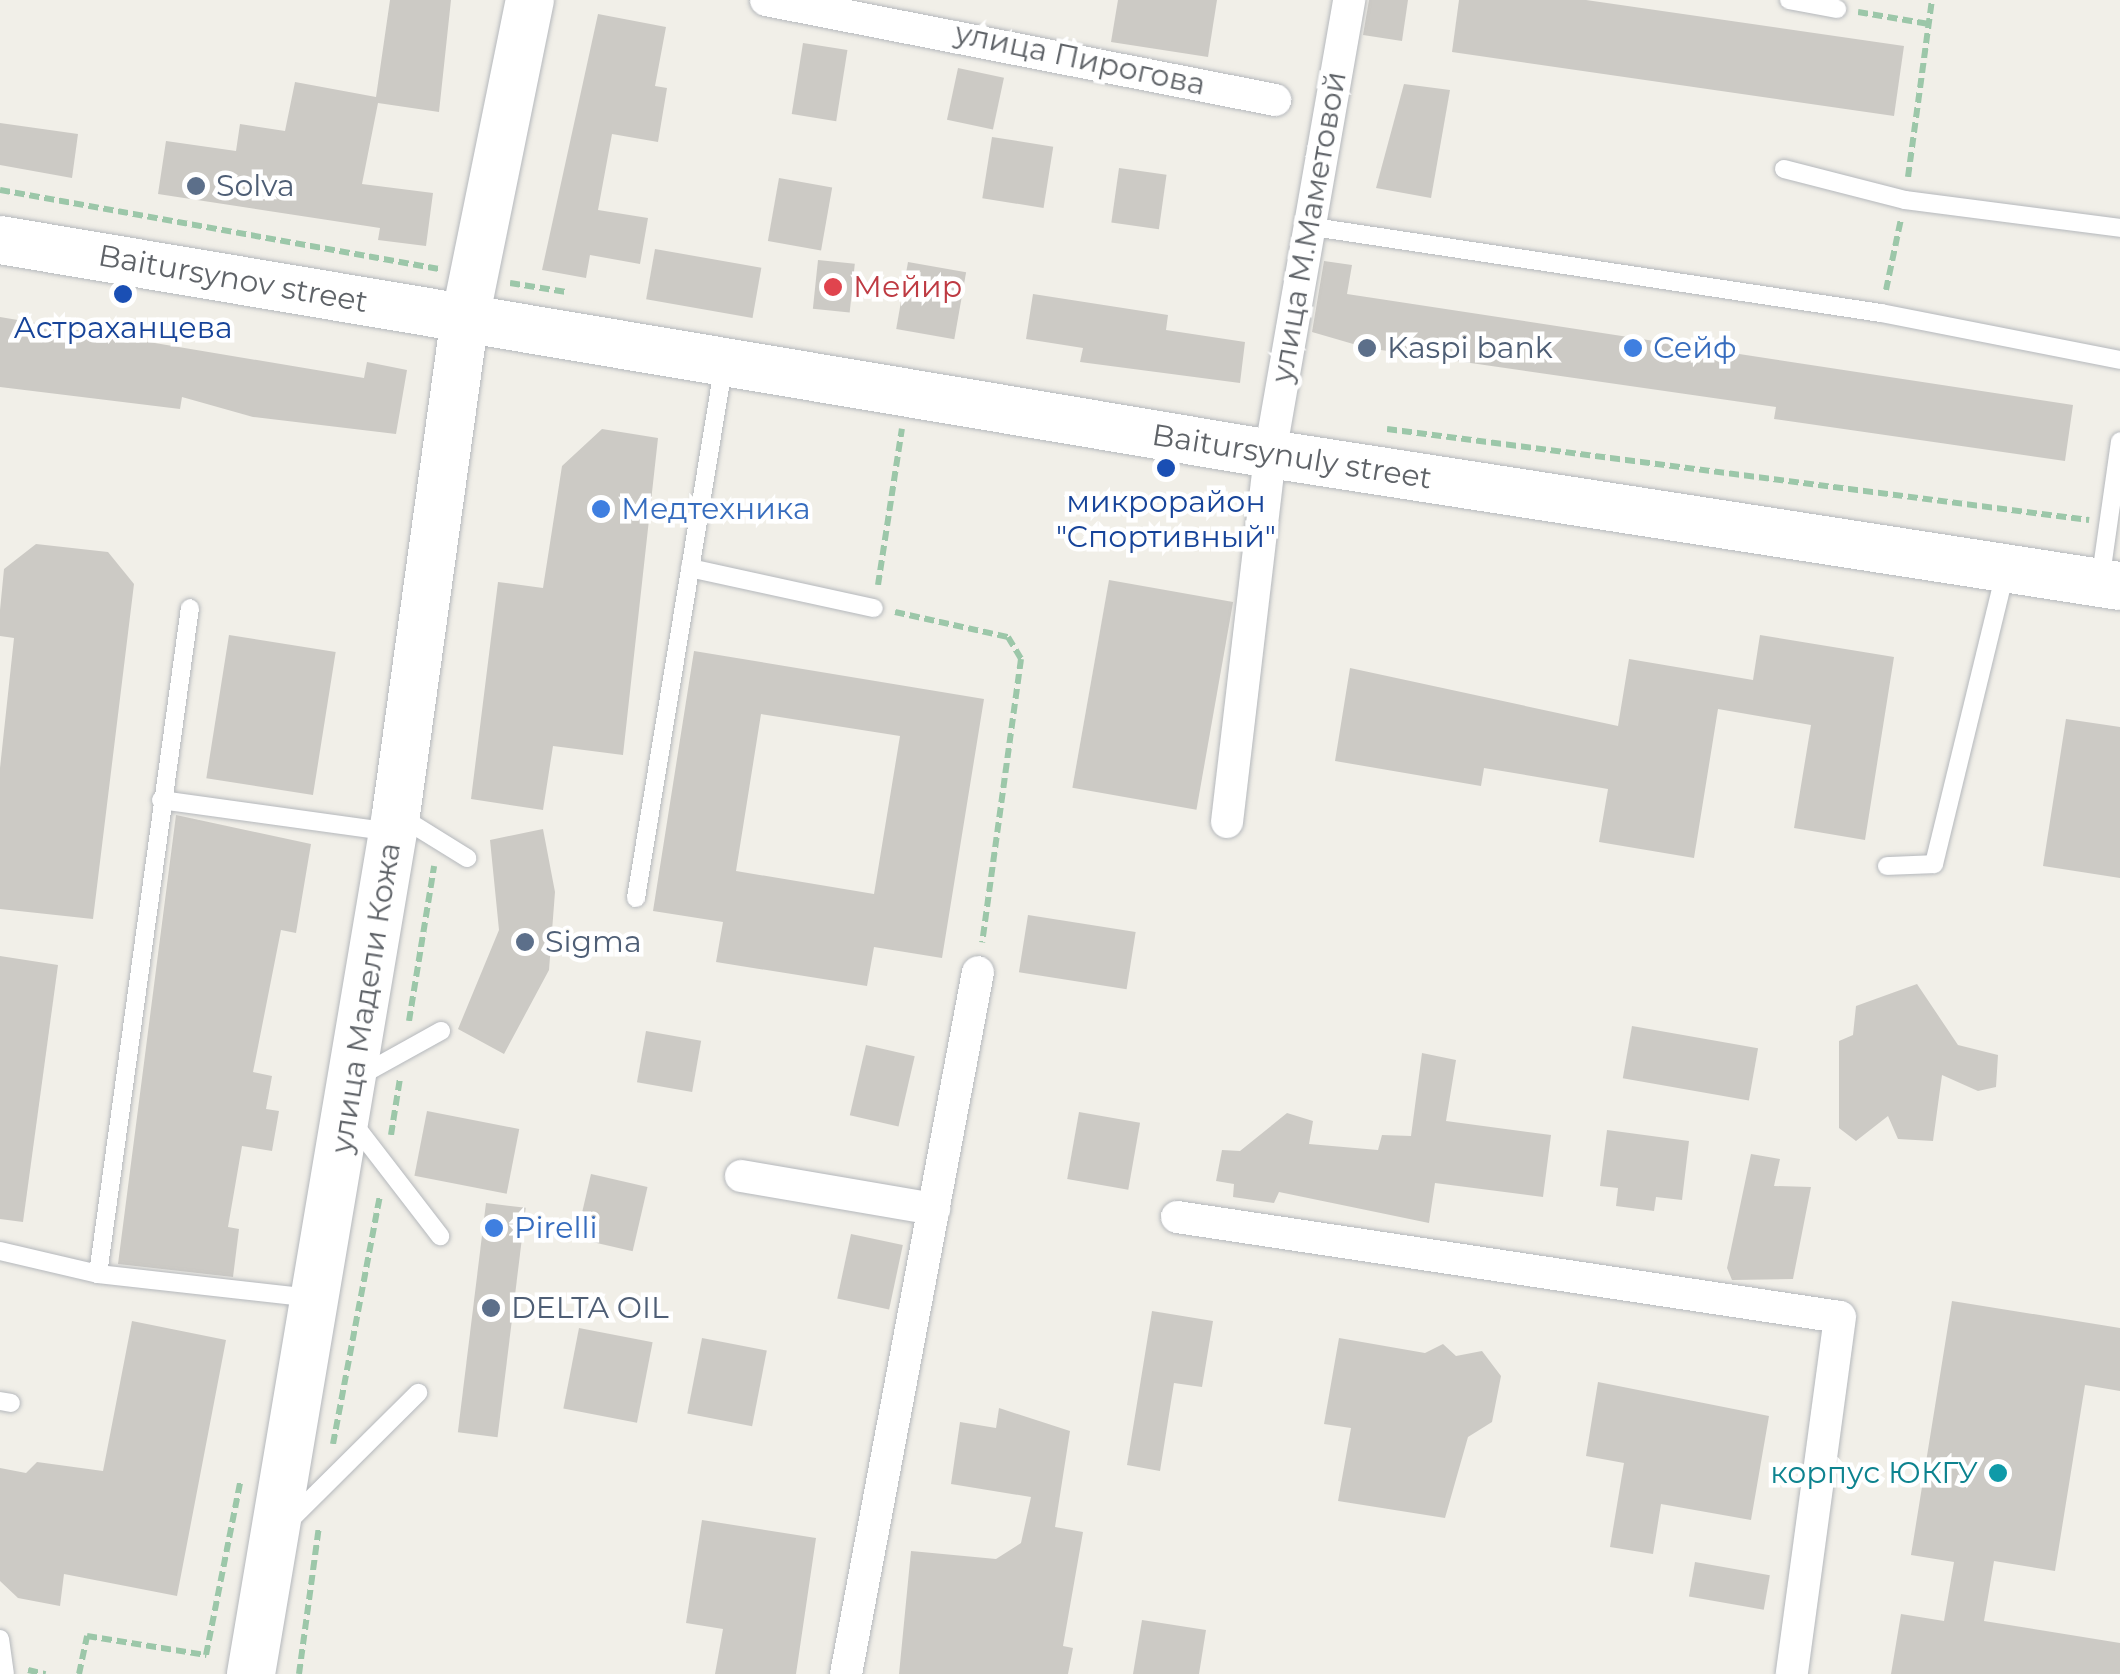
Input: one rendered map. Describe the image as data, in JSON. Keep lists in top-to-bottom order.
{
  "streets": {
    "main road": ["Baitursynov street", "Baitursynuly street", "улица Мадели Кожа"],
    "street": ["улица Пирогова", "улица М.Маметовой"]
  },
  "crossings": [
    ["улица М.Маметовой", "Baitursynuly street"],
    ["Baitursynov street", "Baitursynuly street"],
    ["Baitursynov street", "улица Мадели Кожа"],
    ["Baitursynuly street", "улица Мадели Кожа"]
  ],
  "places": [
    "Solva",
    "Мейир",
    "Астраханцева",
    "Kaspi bank",
    "Сейф",
    "микрорайон \"Спортивный\"",
    "Медтехника",
    "Sigma",
    "Pirelli",
    "DELTA OIL",
    "корпус ЮКГУ"
  ]
}
